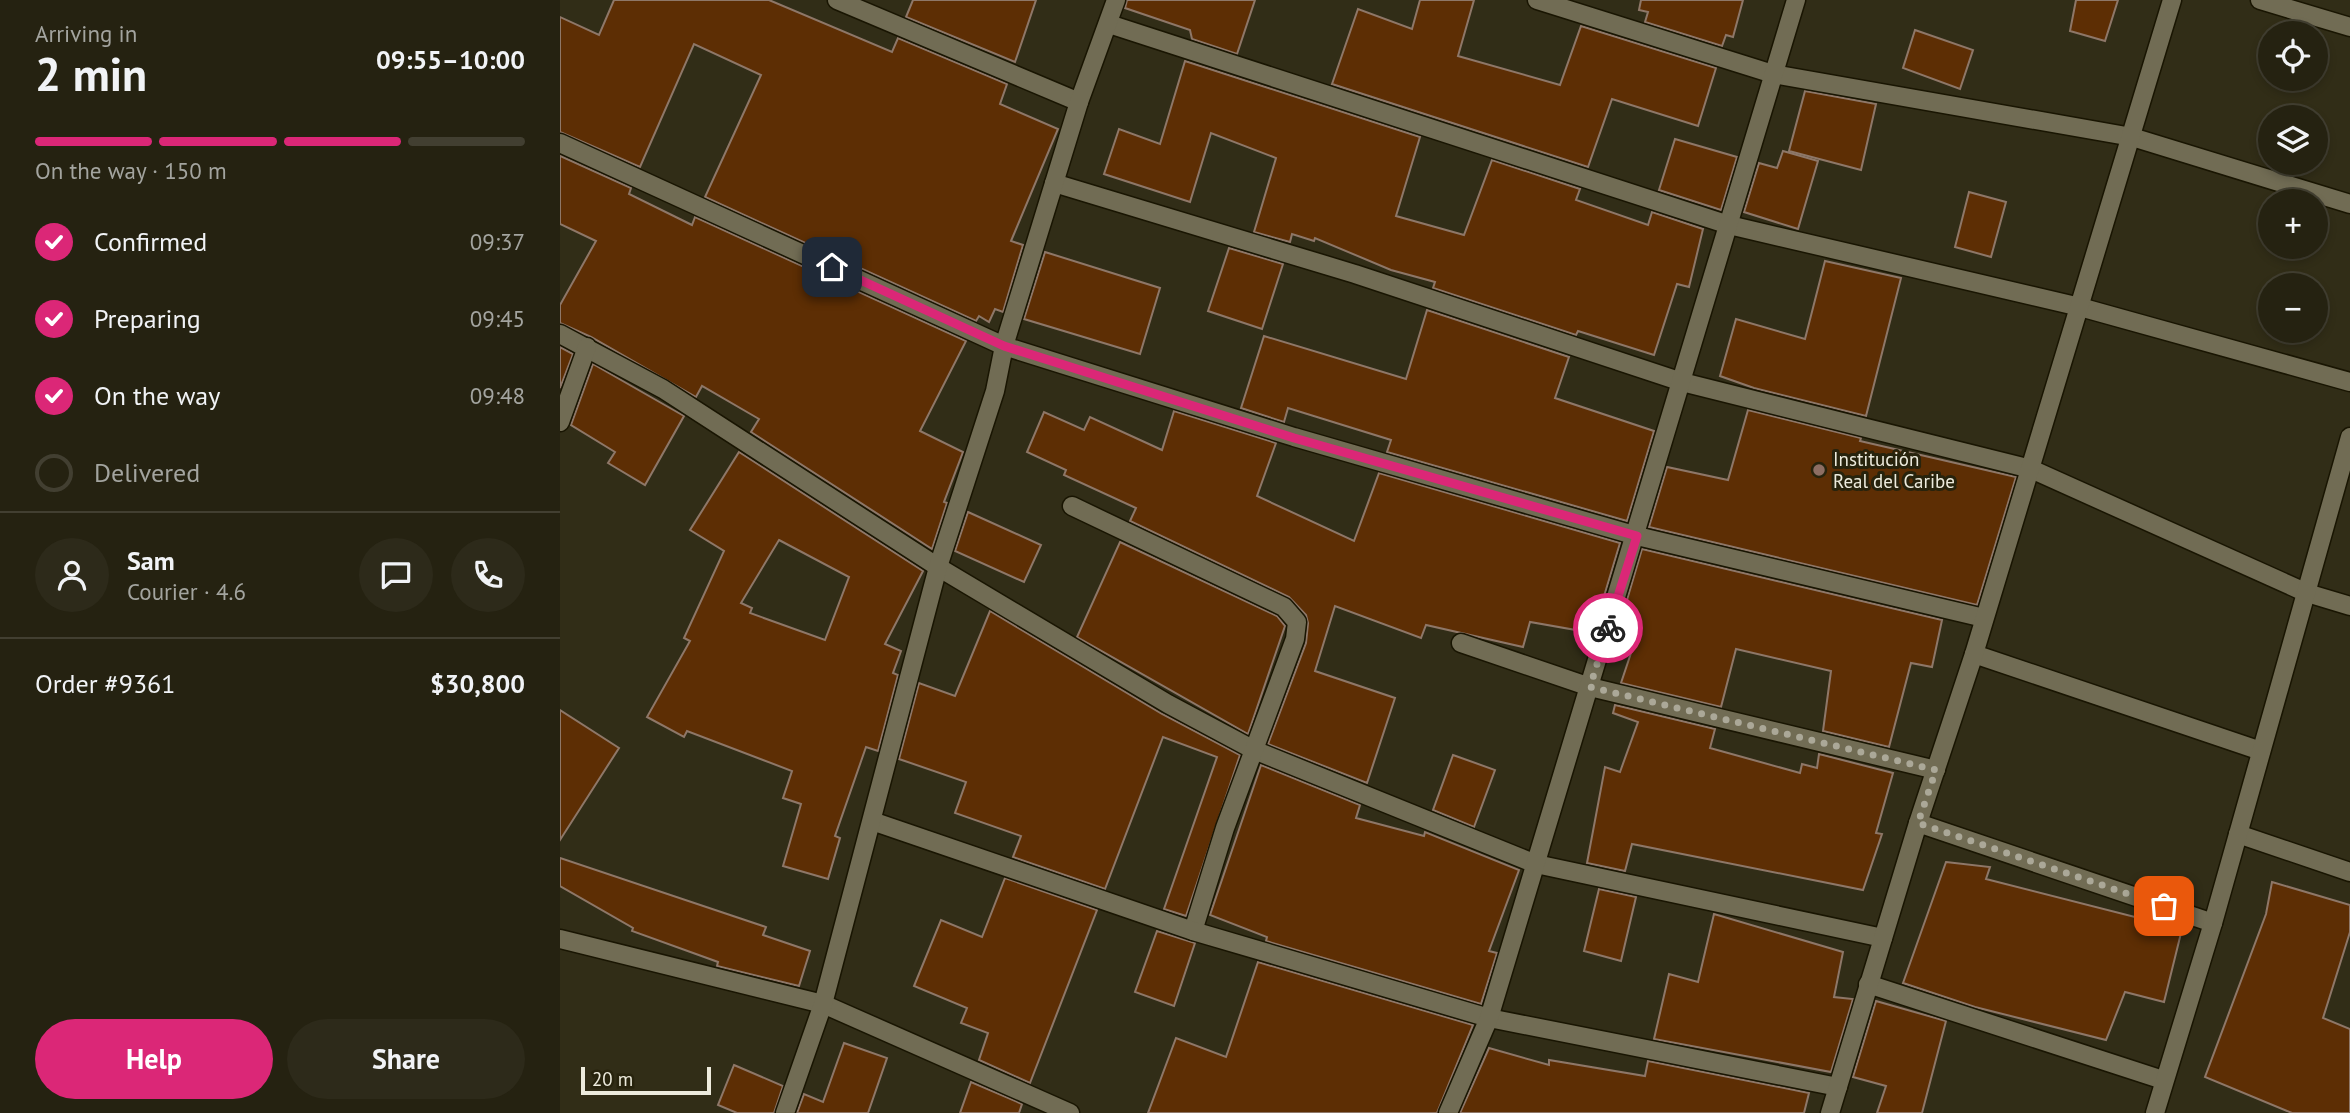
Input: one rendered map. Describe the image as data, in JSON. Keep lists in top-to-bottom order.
{
  "places": ["Institución Real del Caribe"],
  "scale_bar": "20 m",
  "page": {
    "heading": ["2 min", "Arriving in", "09:55–10:00"],
    "panel": [
      "Sam",
      "Courier · 4.6",
      "Order #9361",
      "$30,800"
    ],
    "map_buttons": ["+", "−"],
    "bar": "On the way · 150 m",
    "list": [
      ["Confirmed", "09:37"],
      ["Preparing", "09:45"],
      ["On the way", "09:48"],
      "Delivered"
    ],
    "buttons": ["Help", "Share"],
    "scale": "20 m"
  }
}
